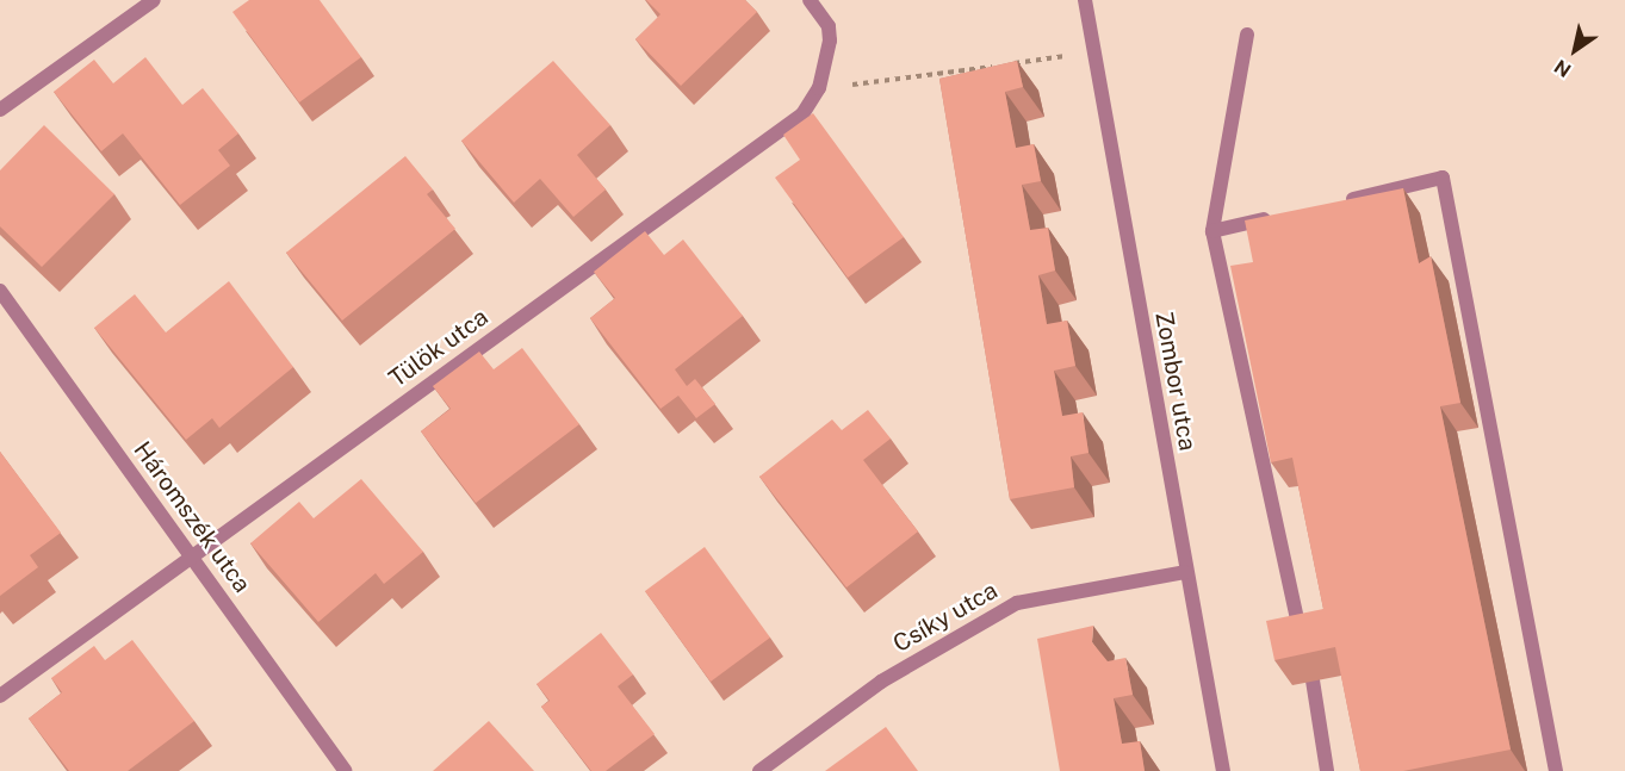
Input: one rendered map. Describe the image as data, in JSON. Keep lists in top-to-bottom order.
{
  "streets": {
    "street": [
      "Tülök utca",
      "Zombor utca",
      "Háromszék utca",
      "Csíky utca"
    ]
  },
  "crossings": [
    ["Tülök utca", "Háromszék utca"],
    ["Zombor utca", "Csíky utca"]
  ],
  "north": "bottom left"
}
